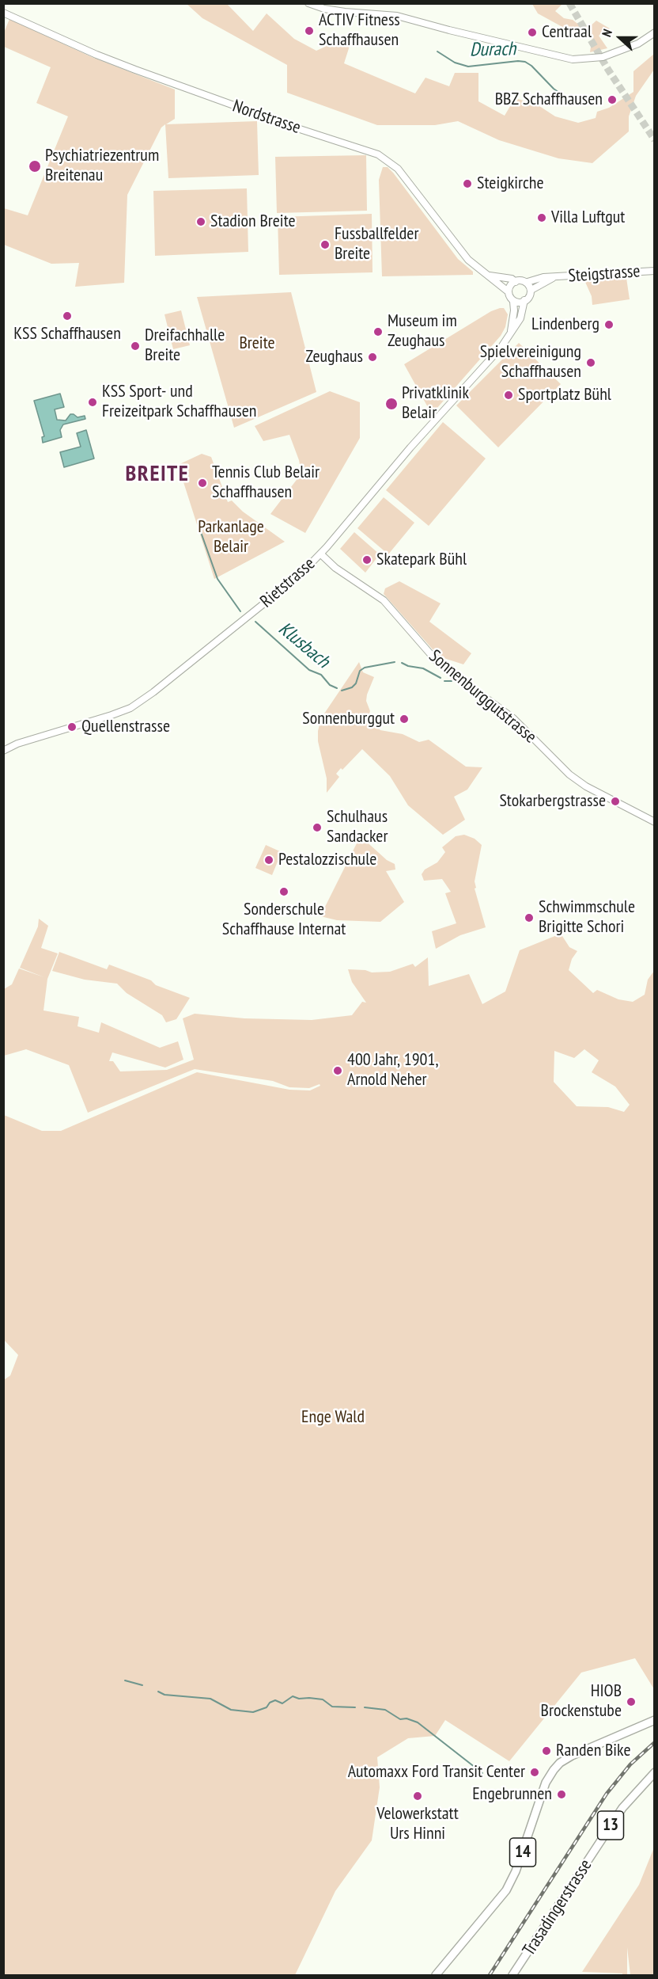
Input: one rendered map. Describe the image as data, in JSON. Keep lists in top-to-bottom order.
{
  "streets": {
    "main road": ["13", "14", "Trasadingerstrasse"],
    "street": [
      "Nordstrasse",
      "Steigstrasse",
      "Rietstrasse",
      "Sonnenburggutstrasse"
    ]
  },
  "crossings": [
    ["Nordstrasse", "Steigstrasse"],
    ["Nordstrasse", "Rietstrasse"],
    ["Steigstrasse", "Rietstrasse"],
    ["Rietstrasse", "Sonnenburggutstrasse"]
  ],
  "districts": ["BREITE"],
  "water": ["Durach", "Klusbach"],
  "parks": ["Breite", "Parkanlage Belair", "Enge Wald"],
  "places": [
    "ACTIV Fitness Schaffhausen",
    "Centraal",
    "BBZ Schaffhausen",
    "Psychiatriezentrum Breitenau",
    "Steigkirche",
    "Villa Luftgut",
    "Stadion Breite",
    "Fussballfelder Breite",
    "KSS Schaffhausen",
    "Lindenberg",
    "Museum im Zeughaus",
    "Dreifachhalle Breite",
    "Zeughaus",
    "Spielvereinigung Schaffhausen",
    "Sportplatz Bühl",
    "KSS Sport- und Freizeitpark Schaffhausen",
    "Privatklinik Belair",
    "Tennis Club Belair Schaffhausen",
    "Skatepark Bühl",
    "Sonnenburggut",
    "Quellenstrasse",
    "Stokarbergstrasse",
    "Schulhaus Sandacker",
    "Pestalozzischule",
    "Sonderschule Schaffhause Internat",
    "Schwimmschule Brigitte Schori",
    "400 Jahr, 1901, Arnold Neher",
    "HIOB Brockenstube",
    "Randen Bike",
    "Automaxx Ford Transit Center",
    "Engebrunnen",
    "Velowerkstatt Urs Hinni"
  ],
  "north": "left"
}
